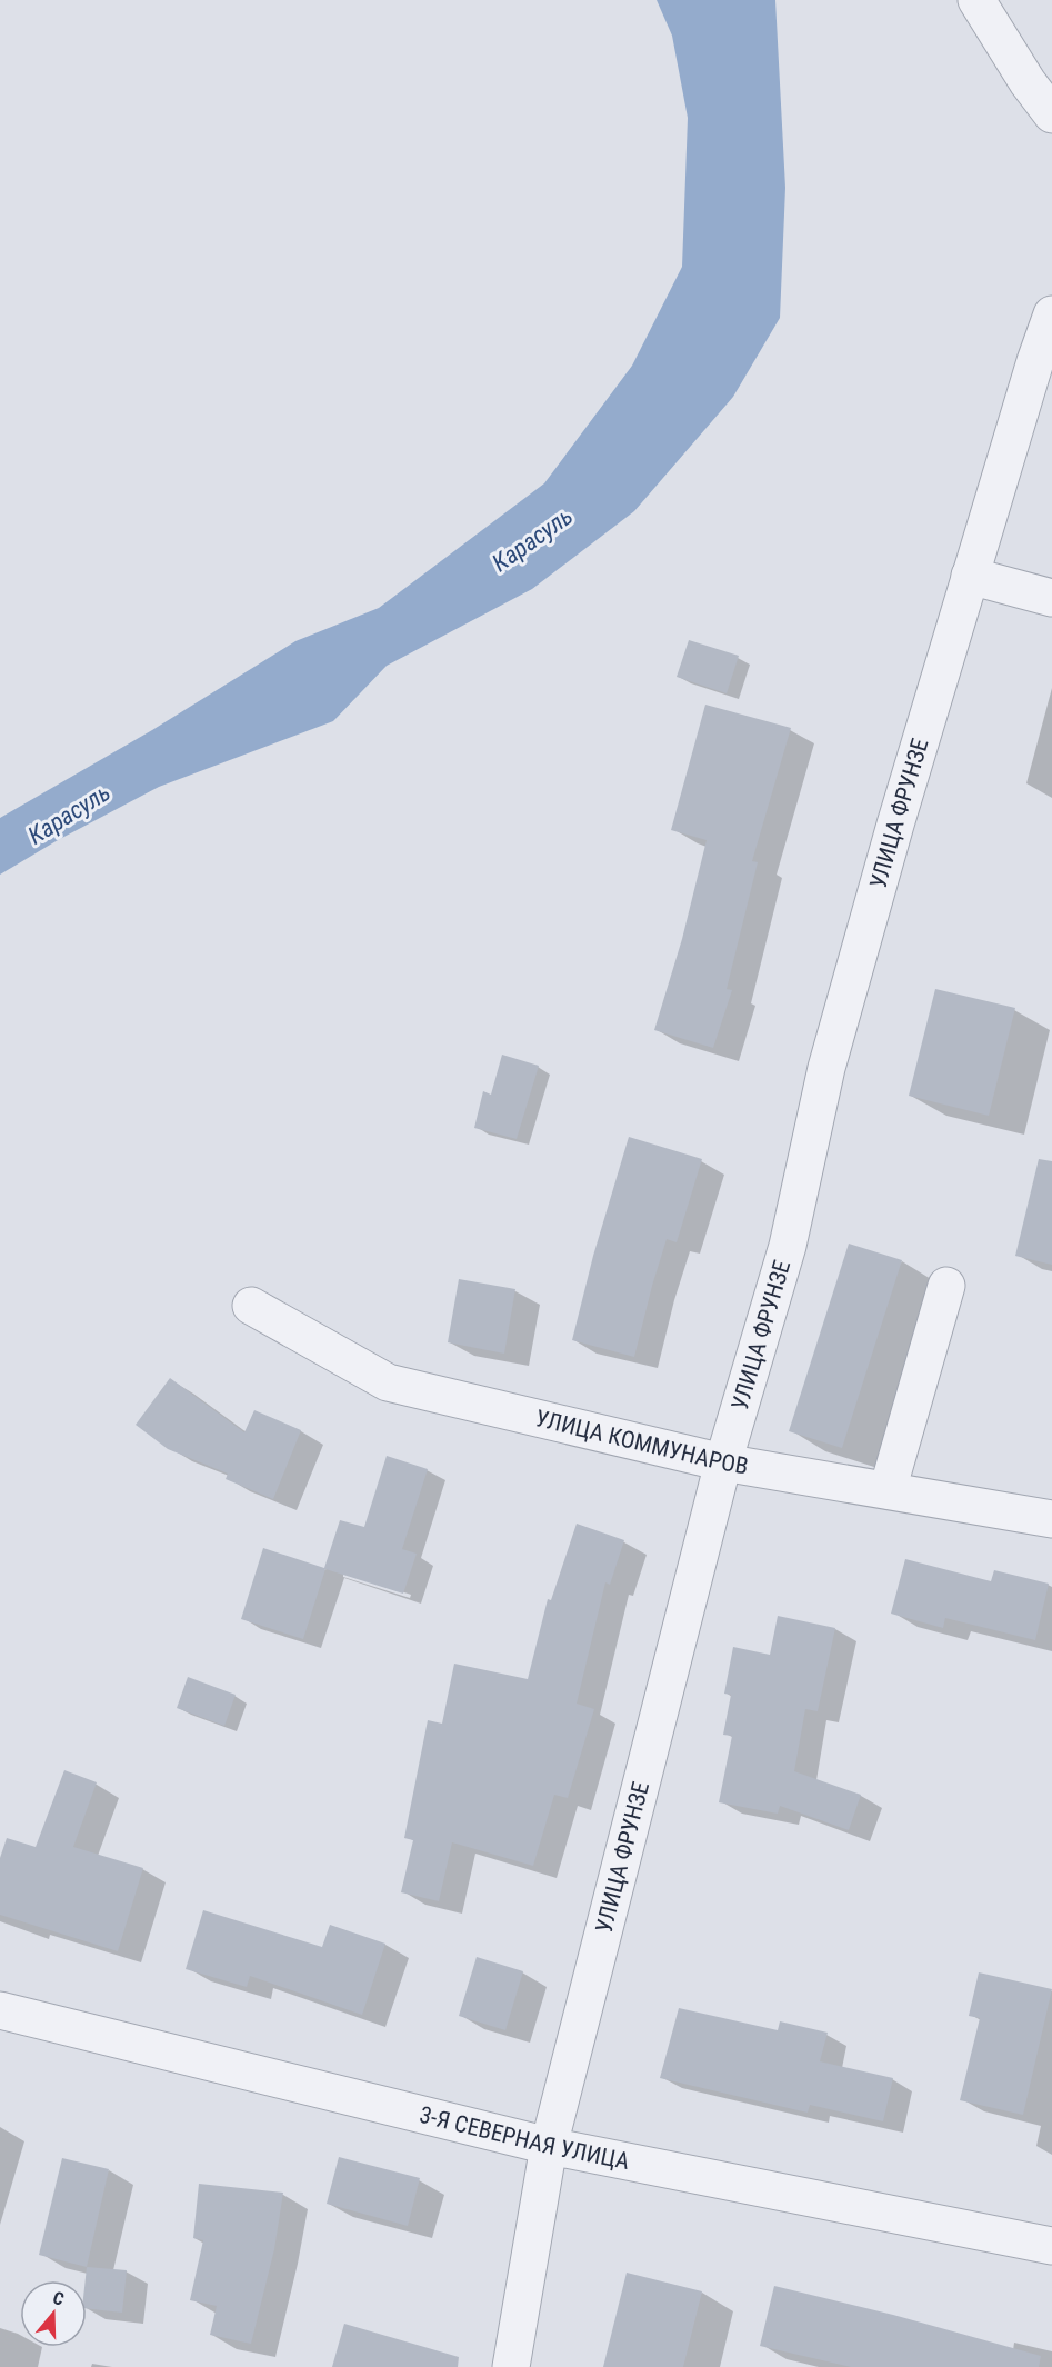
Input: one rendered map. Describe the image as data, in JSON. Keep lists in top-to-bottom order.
{
  "streets": {
    "street": ["УЛИЦА ФРУНЗЕ", "УЛИЦА КОММУНАРОВ", "3-Я СЕВЕРНАЯ УЛИЦА"]
  },
  "crossings": [
    ["УЛИЦА ФРУНЗЕ", "УЛИЦА КОММУНАРОВ"],
    ["УЛИЦА ФРУНЗЕ", "3-Я СЕВЕРНАЯ УЛИЦА"]
  ],
  "water": ["Карасуль"],
  "north": "top"
}
